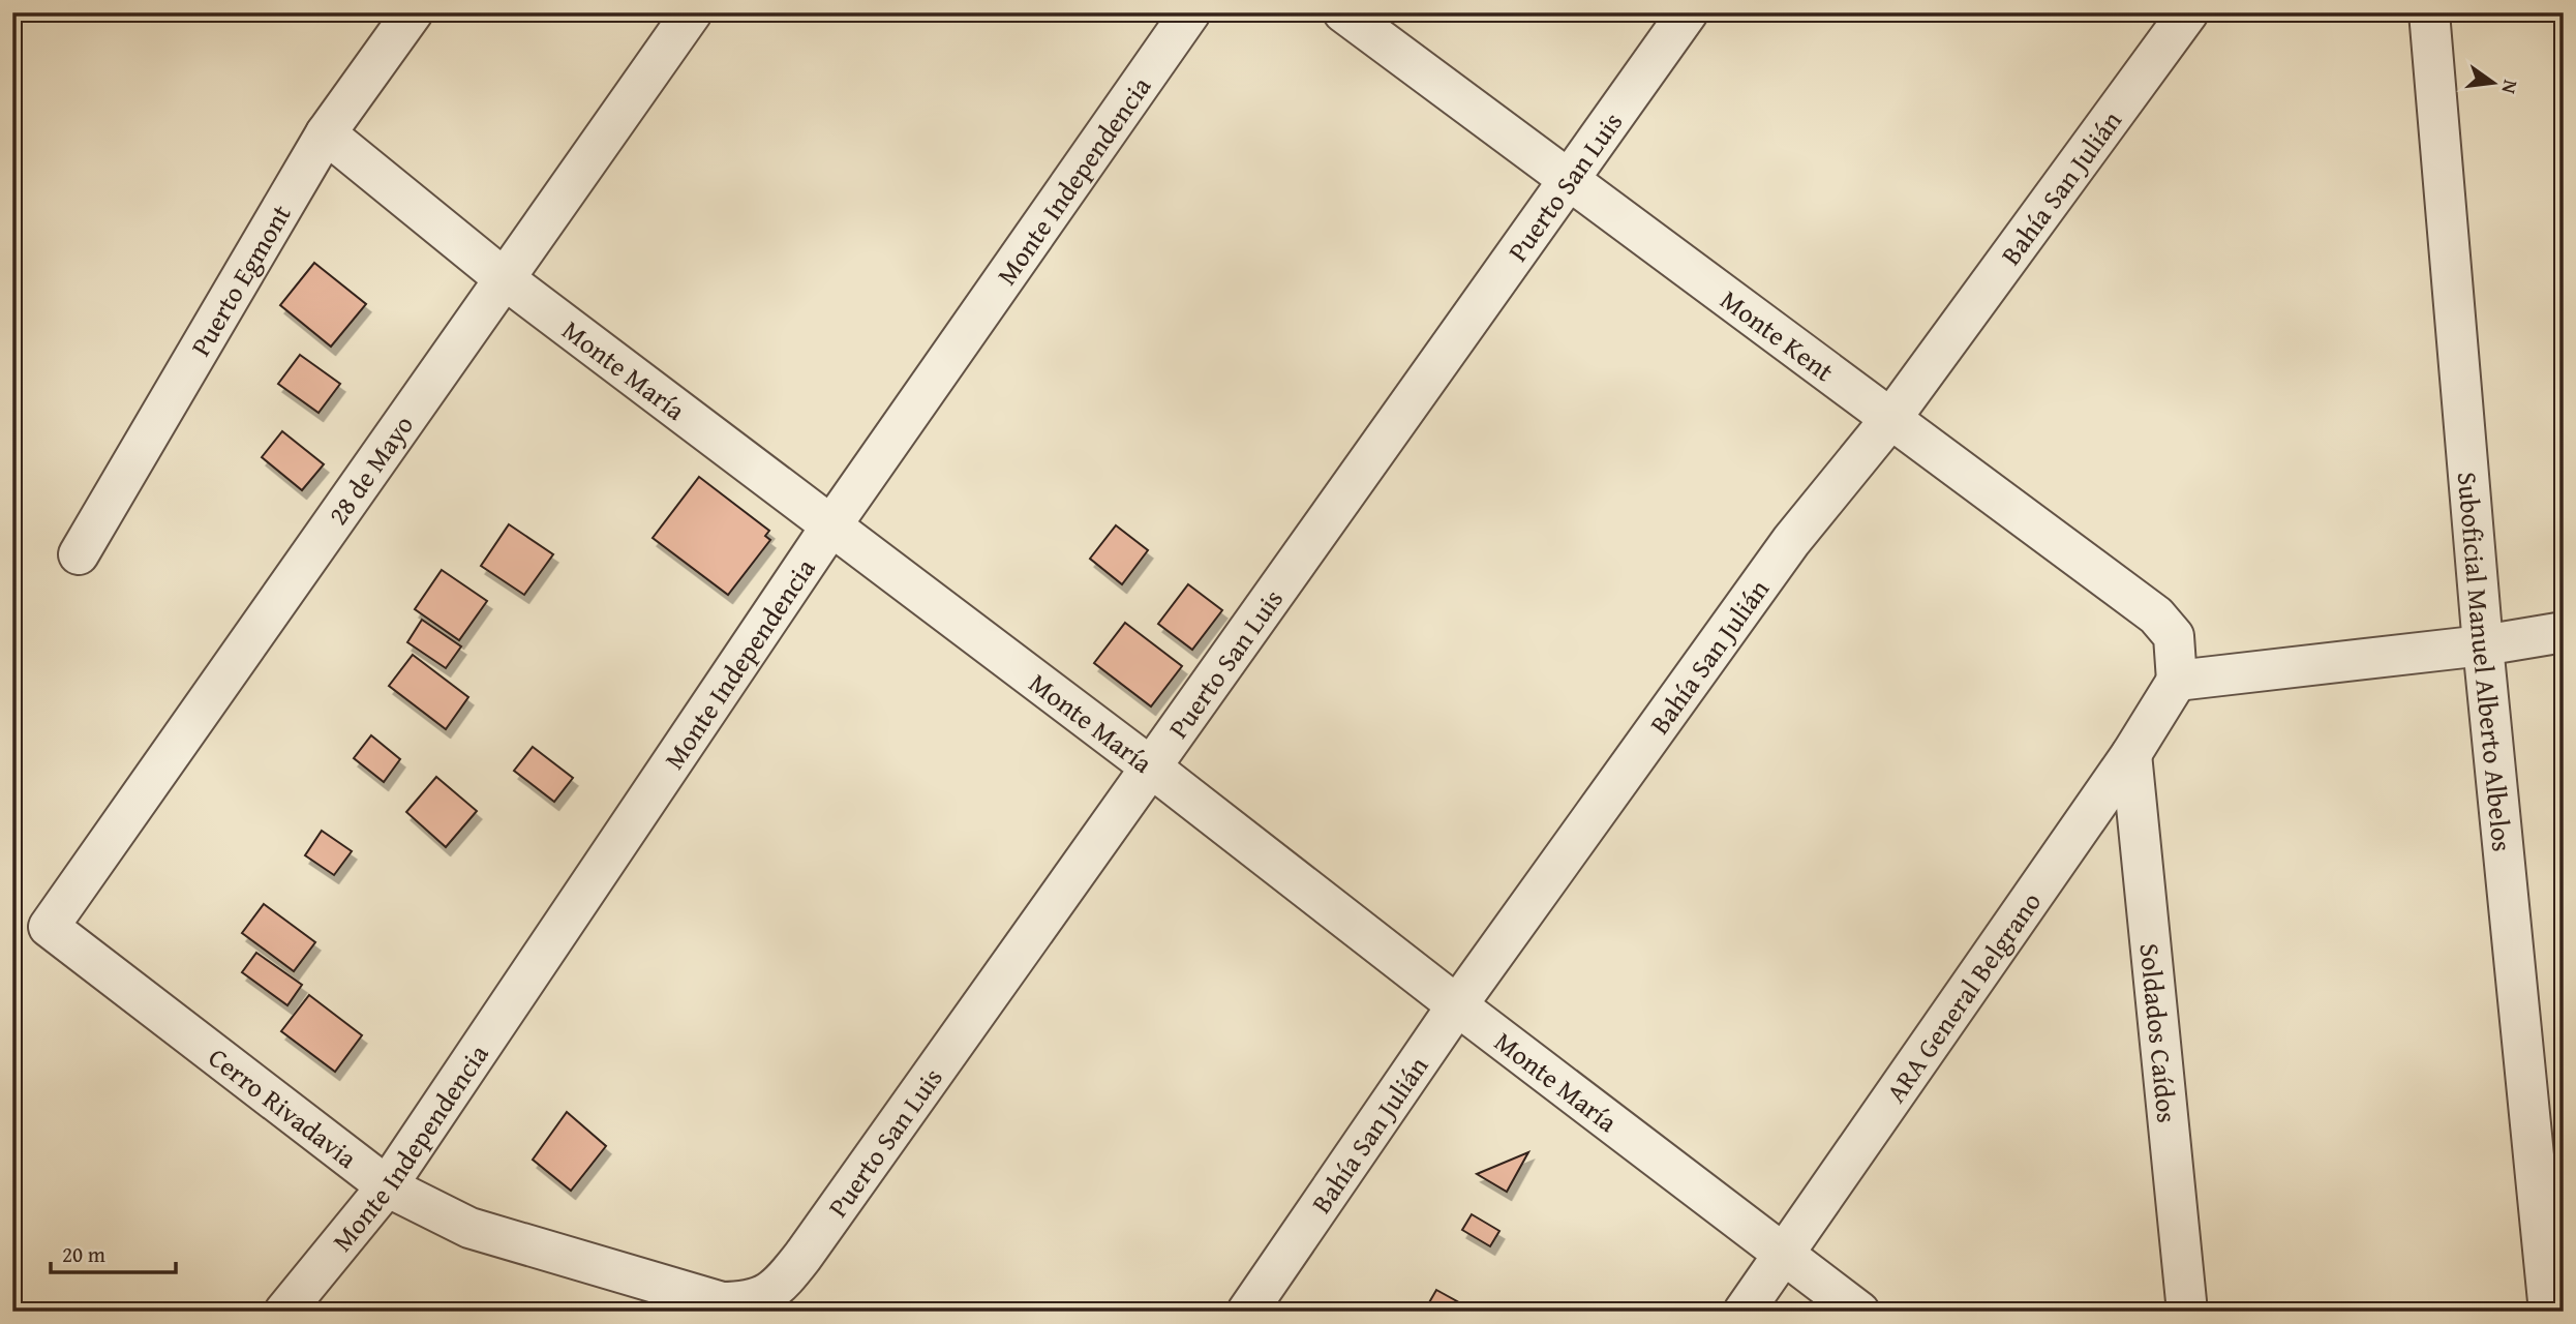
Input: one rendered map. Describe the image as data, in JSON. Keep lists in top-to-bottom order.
{
  "streets": {
    "street": [
      "Monte Independencia",
      "Puerto San Luis",
      "Bahía San Julián",
      "Puerto Egmont",
      "Monte Kent",
      "Monte María",
      "28 de Mayo",
      "Suboficial Manuel Alberto Albelos",
      "ARA General Belgrano",
      "Soldados Caídos",
      "Cerro Rivadavia"
    ]
  },
  "crossings": [
    ["Monte Independencia", "Monte María"],
    ["Monte Independencia", "Cerro Rivadavia"],
    ["Puerto San Luis", "Monte Kent"],
    ["Puerto San Luis", "Monte María"],
    ["Puerto San Luis", "Cerro Rivadavia"],
    ["Bahía San Julián", "Monte Kent"],
    ["Bahía San Julián", "Monte María"],
    ["Puerto Egmont", "Monte María"],
    ["Monte Kent", "ARA General Belgrano"],
    ["Monte María", "28 de Mayo"],
    ["Monte María", "ARA General Belgrano"],
    ["28 de Mayo", "Cerro Rivadavia"],
    ["ARA General Belgrano", "Soldados Caídos"]
  ],
  "scale_bar": "20 m",
  "north": "right"
}
